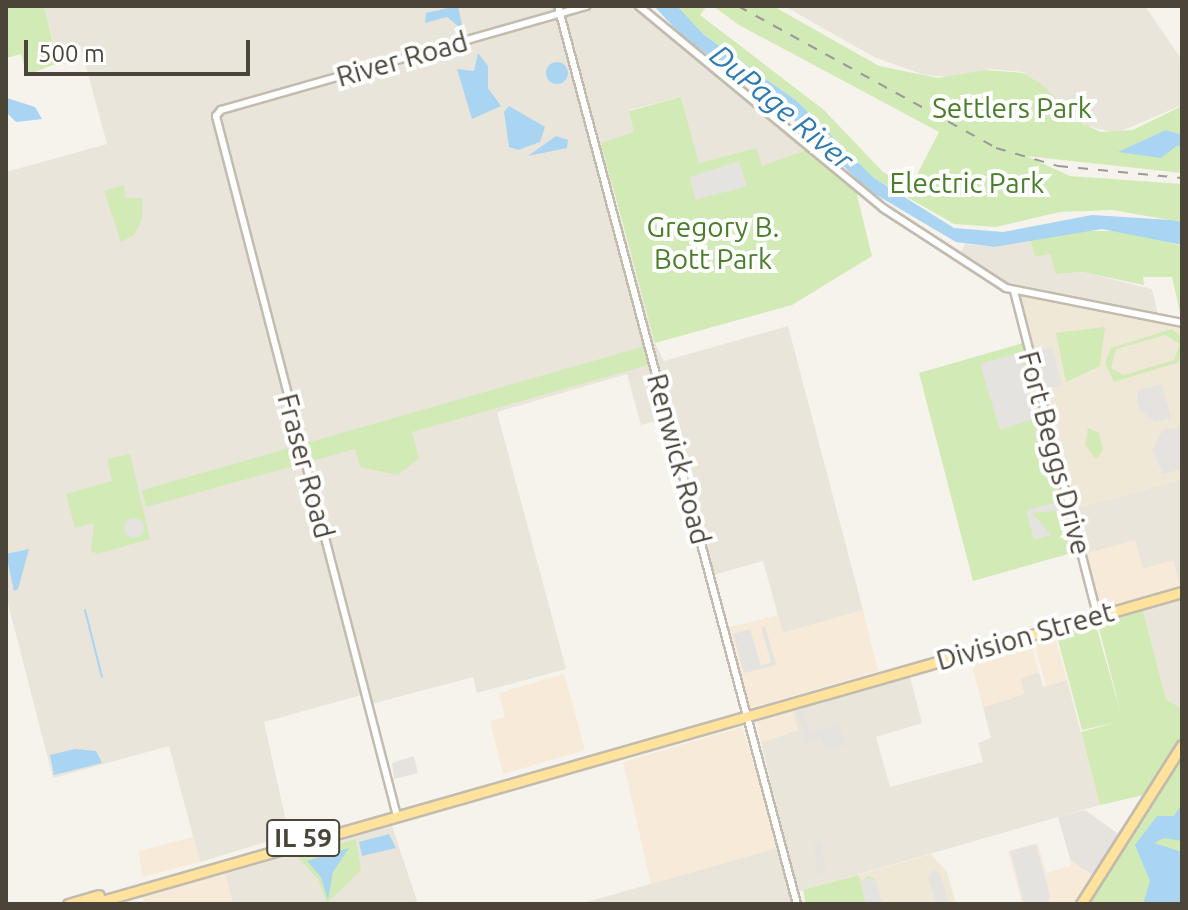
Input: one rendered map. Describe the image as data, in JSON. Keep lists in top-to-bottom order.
{
  "streets": {
    "main road": ["Division Street", "IL 59"],
    "street": [
      "River Road",
      "Fort Beggs Drive",
      "Renwick Road",
      "Fraser Road"
    ]
  },
  "crossings": [
    ["River Road", "Renwick Road"],
    ["River Road", "Fraser Road"],
    ["Fort Beggs Drive", "Division Street"],
    ["Renwick Road", "Division Street"],
    ["Renwick Road", "IL 59"],
    ["Fraser Road", "IL 59"],
    ["Division Street", "IL 59"]
  ],
  "water": ["DuPage River"],
  "parks": ["Settlers Park", "Electric Park", "Gregory B. Bott Park"],
  "scale_bar": "500 m"
}
